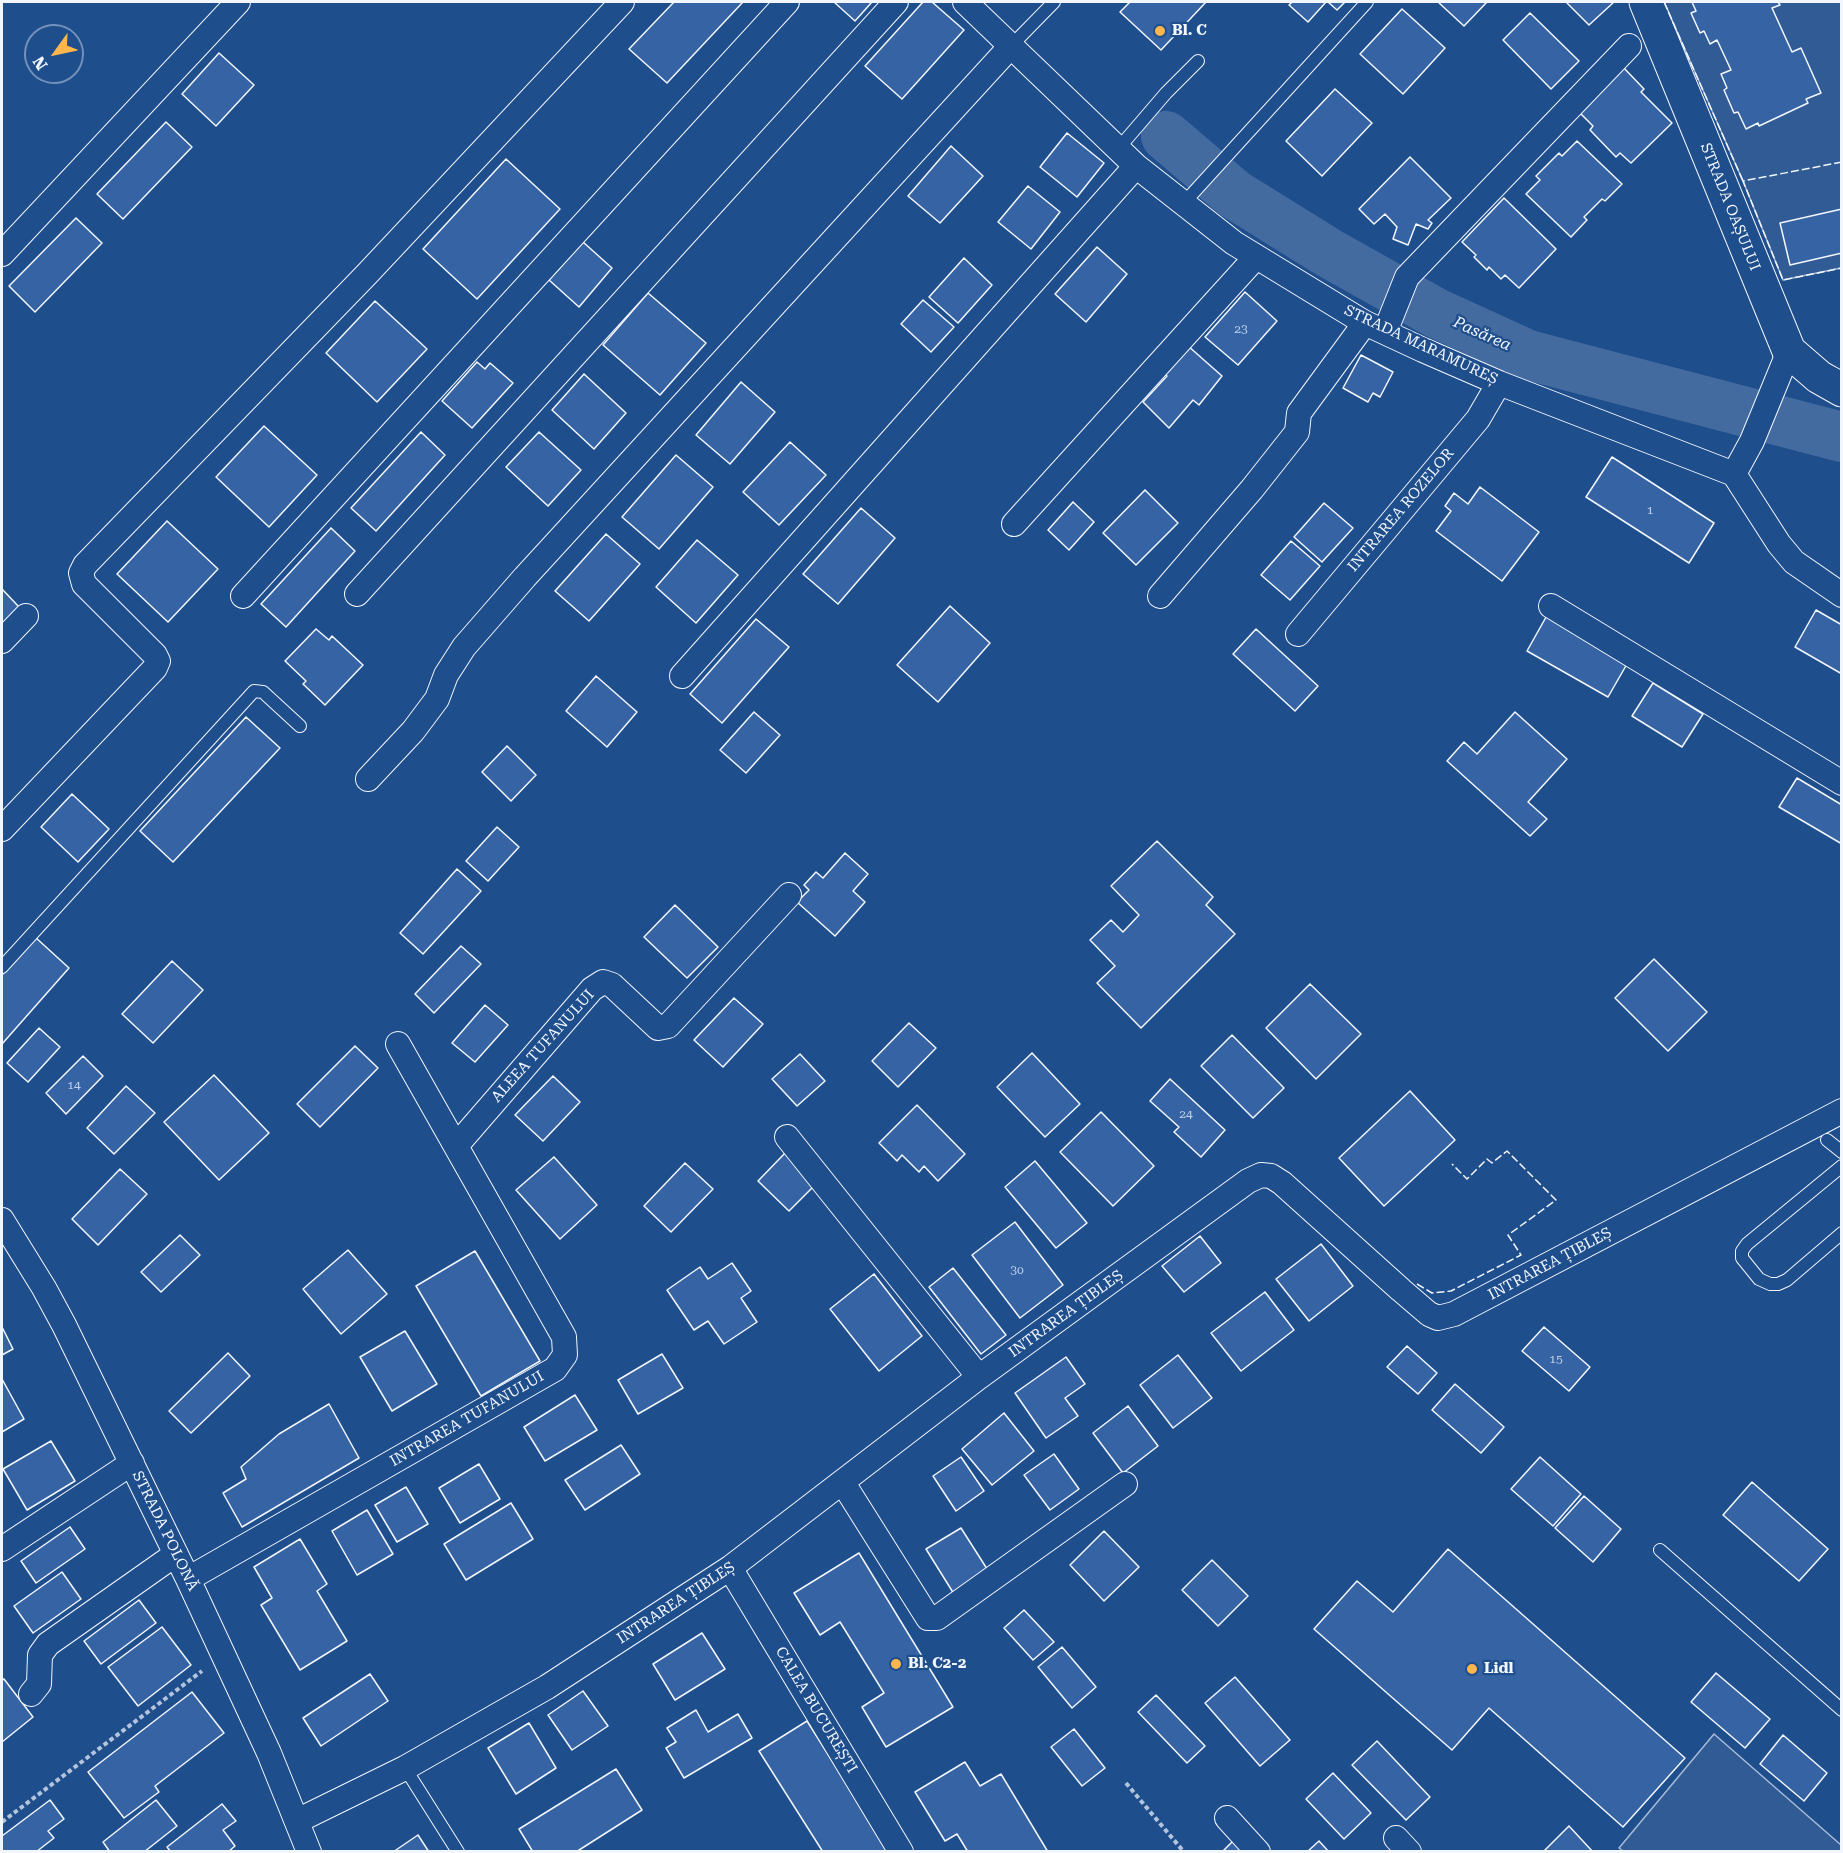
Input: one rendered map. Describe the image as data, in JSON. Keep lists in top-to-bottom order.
{
  "streets": {
    "street": [
      "STRADA OAȘULUI",
      "STRADA MARAMUREȘ",
      "INTRAREA ROZELOR",
      "ALEEA TUFANULUI",
      "INTRAREA ȚIBLEȘ",
      "INTRAREA TUFANULUI",
      "STRADA POLONĂ",
      "CALEA BUCUREȘTI"
    ]
  },
  "crossings": [
    ["STRADA MARAMUREȘ", "INTRAREA ROZELOR"],
    ["ALEEA TUFANULUI", "INTRAREA TUFANULUI"],
    ["INTRAREA ȚIBLEȘ", "STRADA POLONĂ"],
    ["INTRAREA ȚIBLEȘ", "CALEA BUCUREȘTI"],
    ["INTRAREA TUFANULUI", "STRADA POLONĂ"]
  ],
  "water": ["Pasărea"],
  "places": ["Bl. C", "Bl. C2-2", "Lidl"],
  "house_numbers": [
    "23",
    "1",
    "14",
    "24",
    "30",
    "15"
  ],
  "north": "bottom left"
}
